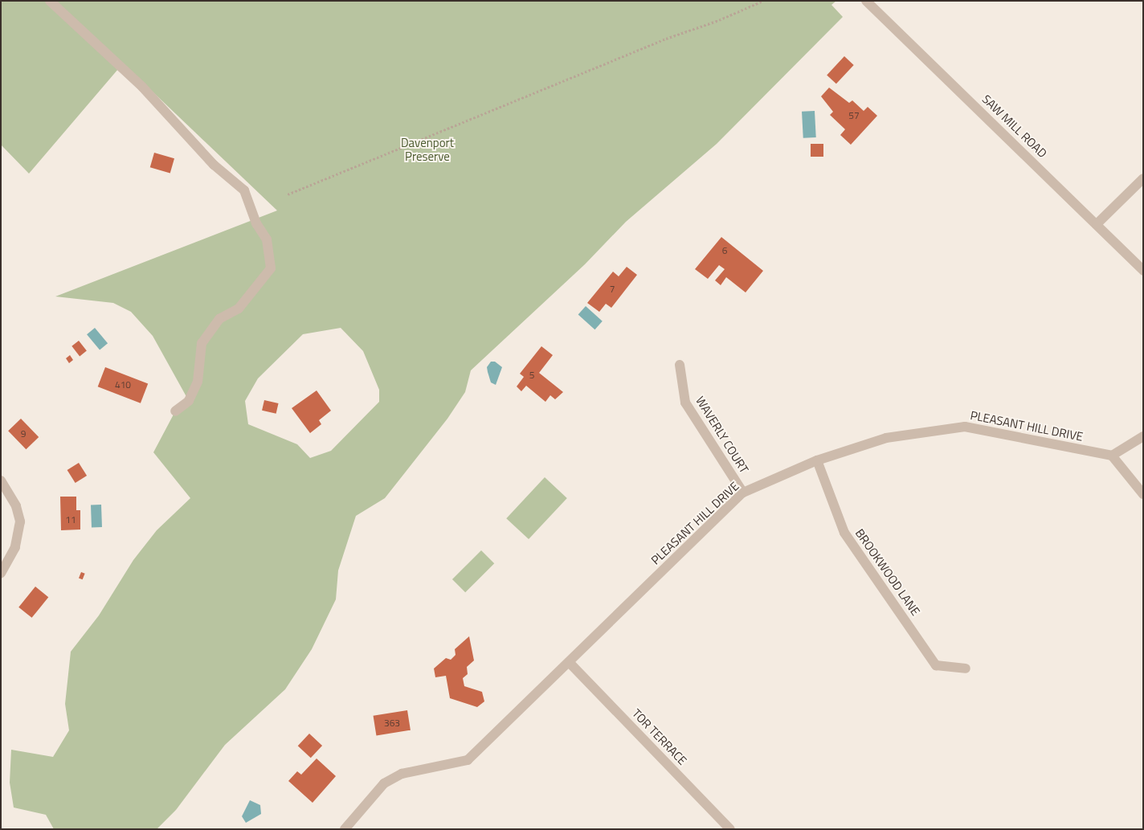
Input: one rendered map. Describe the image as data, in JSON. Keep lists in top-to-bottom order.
{
  "streets": {
    "street": [
      "SAW MILL ROAD",
      "PLEASANT HILL DRIVE",
      "WAVERLY COURT",
      "BROOKWOOD LANE",
      "TOR TERRACE"
    ]
  },
  "crossings": [
    ["PLEASANT HILL DRIVE", "WAVERLY COURT"],
    ["PLEASANT HILL DRIVE", "BROOKWOOD LANE"],
    ["PLEASANT HILL DRIVE", "TOR TERRACE"]
  ],
  "parks": ["Davenport Preserve"],
  "house_numbers": [
    "57",
    "6",
    "7",
    "5",
    "410",
    "9",
    "11",
    "363"
  ]
}
